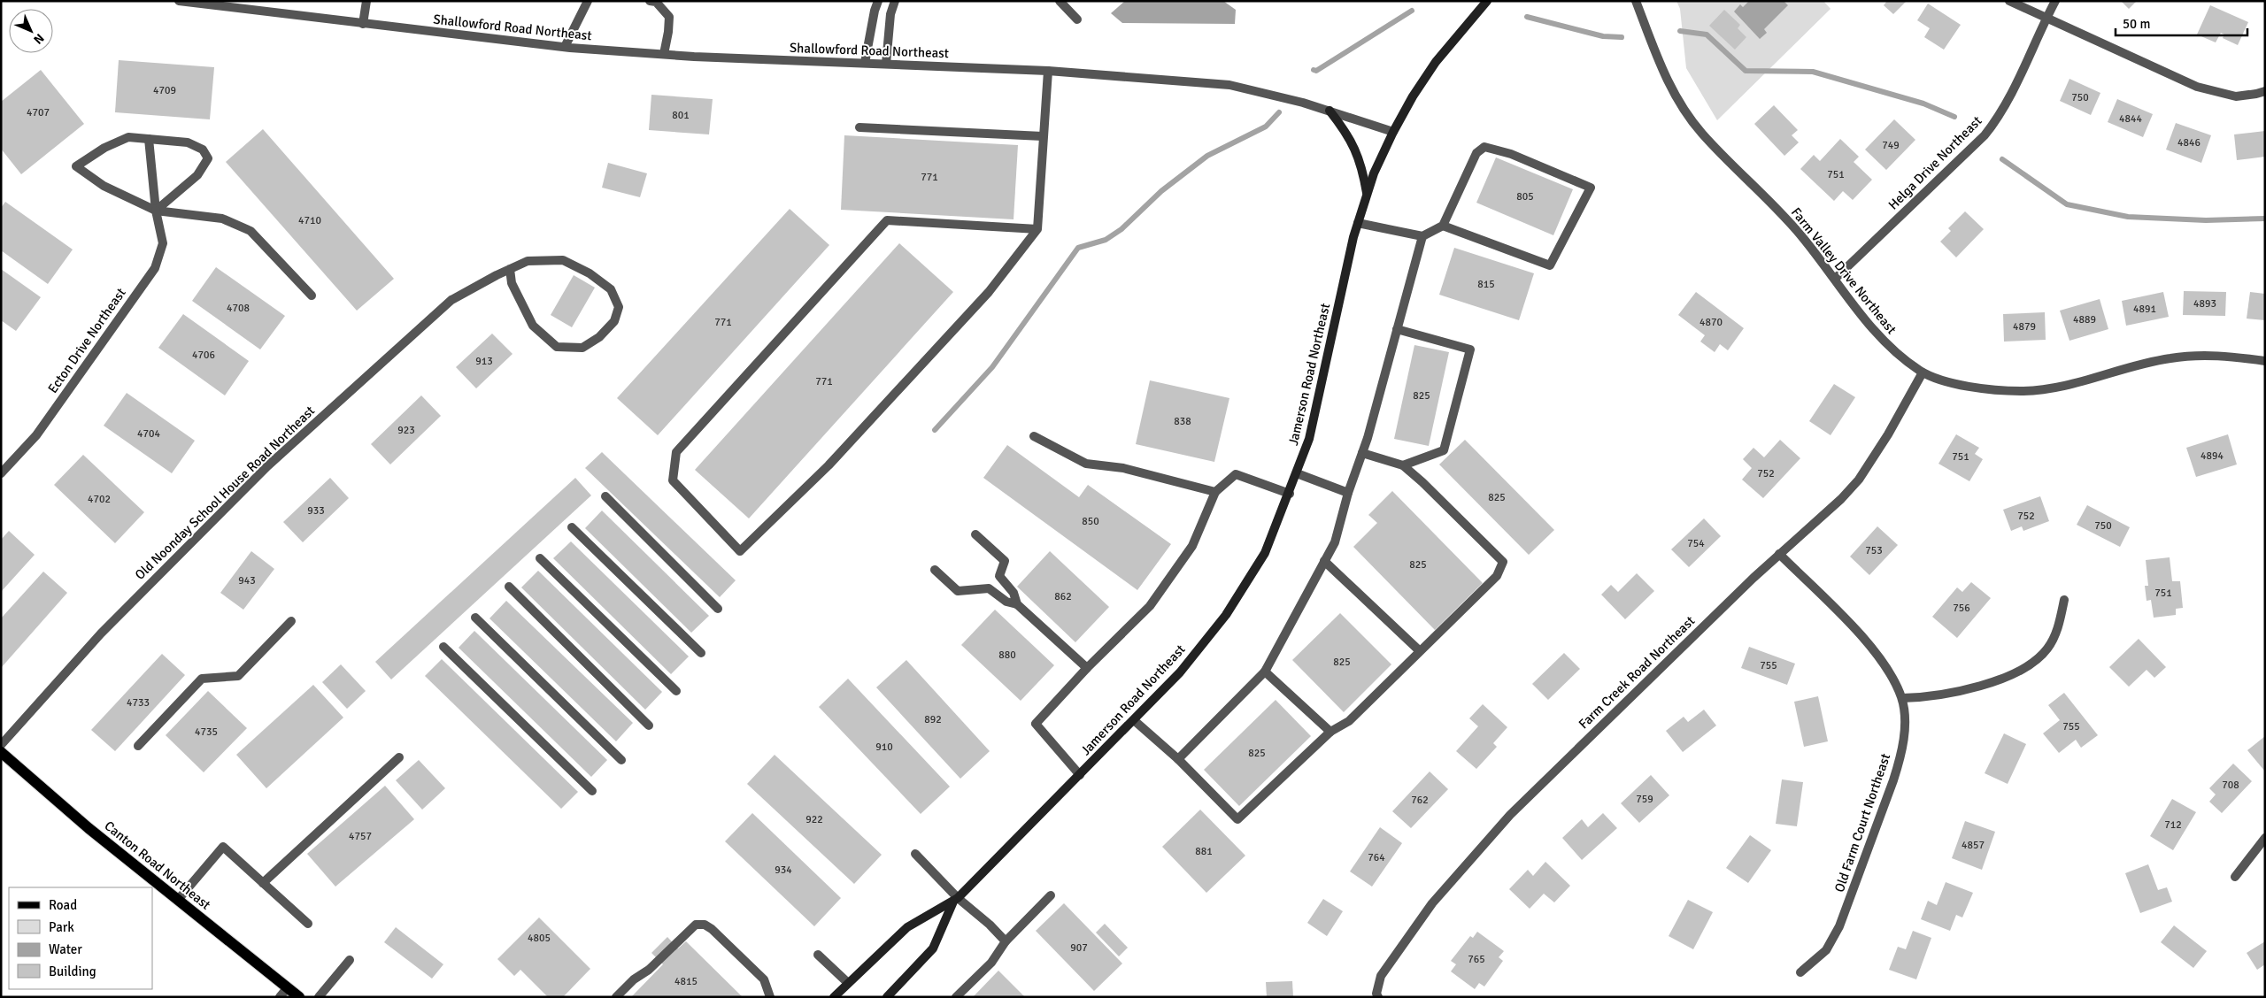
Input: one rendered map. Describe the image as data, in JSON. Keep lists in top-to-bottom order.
{
  "streets": {
    "main road": ["Canton Road Northeast"],
    "street": [
      "Shallowford Road Northeast",
      "Helga Drive Northeast",
      "Farm Valley Drive Northeast",
      "Ecton Drive Northeast",
      "Jamerson Road Northeast",
      "Old Noonday School House Road Northeast",
      "Farm Creek Road Northeast",
      "Old Farm Court Northeast"
    ]
  },
  "crossings": [
    ["Shallowford Road Northeast", "Jamerson Road Northeast"],
    ["Helga Drive Northeast", "Farm Valley Drive Northeast"],
    ["Farm Valley Drive Northeast", "Farm Creek Road Northeast"],
    ["Farm Creek Road Northeast", "Old Farm Court Northeast"]
  ],
  "house_numbers": [
    "4709",
    "750",
    "4707",
    "801",
    "4844",
    "4846",
    "749",
    "751",
    "771",
    "805",
    "4710",
    "815",
    "4893",
    "4708",
    "4891",
    "4889",
    "771",
    "4870",
    "4879",
    "4706",
    "913",
    "771",
    "825",
    "838",
    "923",
    "4704",
    "4894",
    "751",
    "752",
    "825",
    "4702",
    "933",
    "752",
    "850",
    "750",
    "754",
    "753",
    "825",
    "943",
    "751",
    "862",
    "756",
    "880",
    "825",
    "755",
    "4733",
    "892",
    "755",
    "4735",
    "910",
    "825",
    "708",
    "759",
    "762",
    "922",
    "712",
    "4757",
    "4857",
    "881",
    "764",
    "934",
    "4805",
    "907",
    "765",
    "4815"
  ],
  "legend": [
    "Road",
    "Park",
    "Water",
    "Building"
  ],
  "scale_bar": "50 m",
  "north": "bottom right"
}
